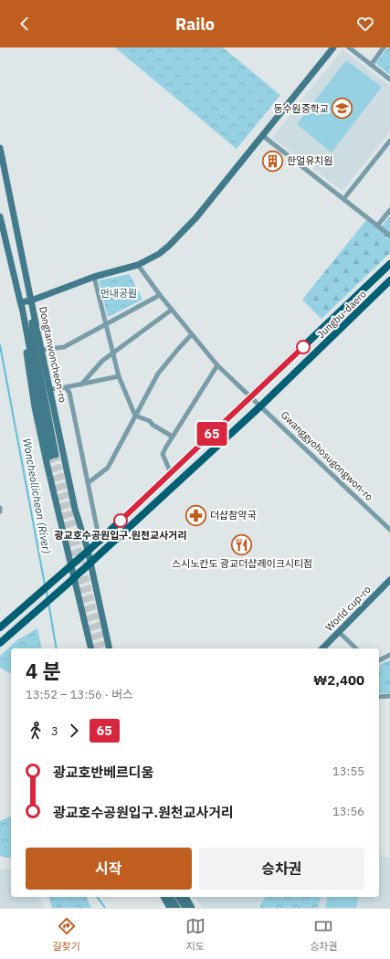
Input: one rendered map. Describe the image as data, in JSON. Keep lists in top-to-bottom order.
{
  "streets": {
    "main road": ["Jungbu-daero", "Dongtanwoncheon-ro", "World cup-ro"],
    "street": ["Gwanggyohosugongwon-ro"]
  },
  "crossings": [
    ["Jungbu-daero", "Dongtanwoncheon-ro"],
    ["Jungbu-daero", "Gwanggyohosugongwon-ro"]
  ],
  "water": ["Woncheollicheon (River)"],
  "parks": ["먼내공원"],
  "places": {
    "school or university": ["동수원중학교"],
    "building": ["한얼유치원"],
    "pharmacy": ["더샵참약국"],
    "other": ["광교호수공원입구.원천교사거리"],
    "restaurant": ["스시노칸도 광교더샵레이크시티점"]
  },
  "lines": ["bus line 65"],
  "page": {
    "header": "Railo",
    "on_map": "65",
    "heading": ["4 분", "13:52 – 13:56 · 버스", "₩2,400"],
    "legs": ["3", "65"],
    "list": [
      {
        "name": "광교호반베르디움",
        "value": "13:55"
      },
      {
        "name": "광교호수공원입구.원천교사거리",
        "value": "13:56"
      }
    ],
    "buttons": ["시작", "승차권"],
    "tabs": ["길찾기", "지도", "승차권"]
  }
}
